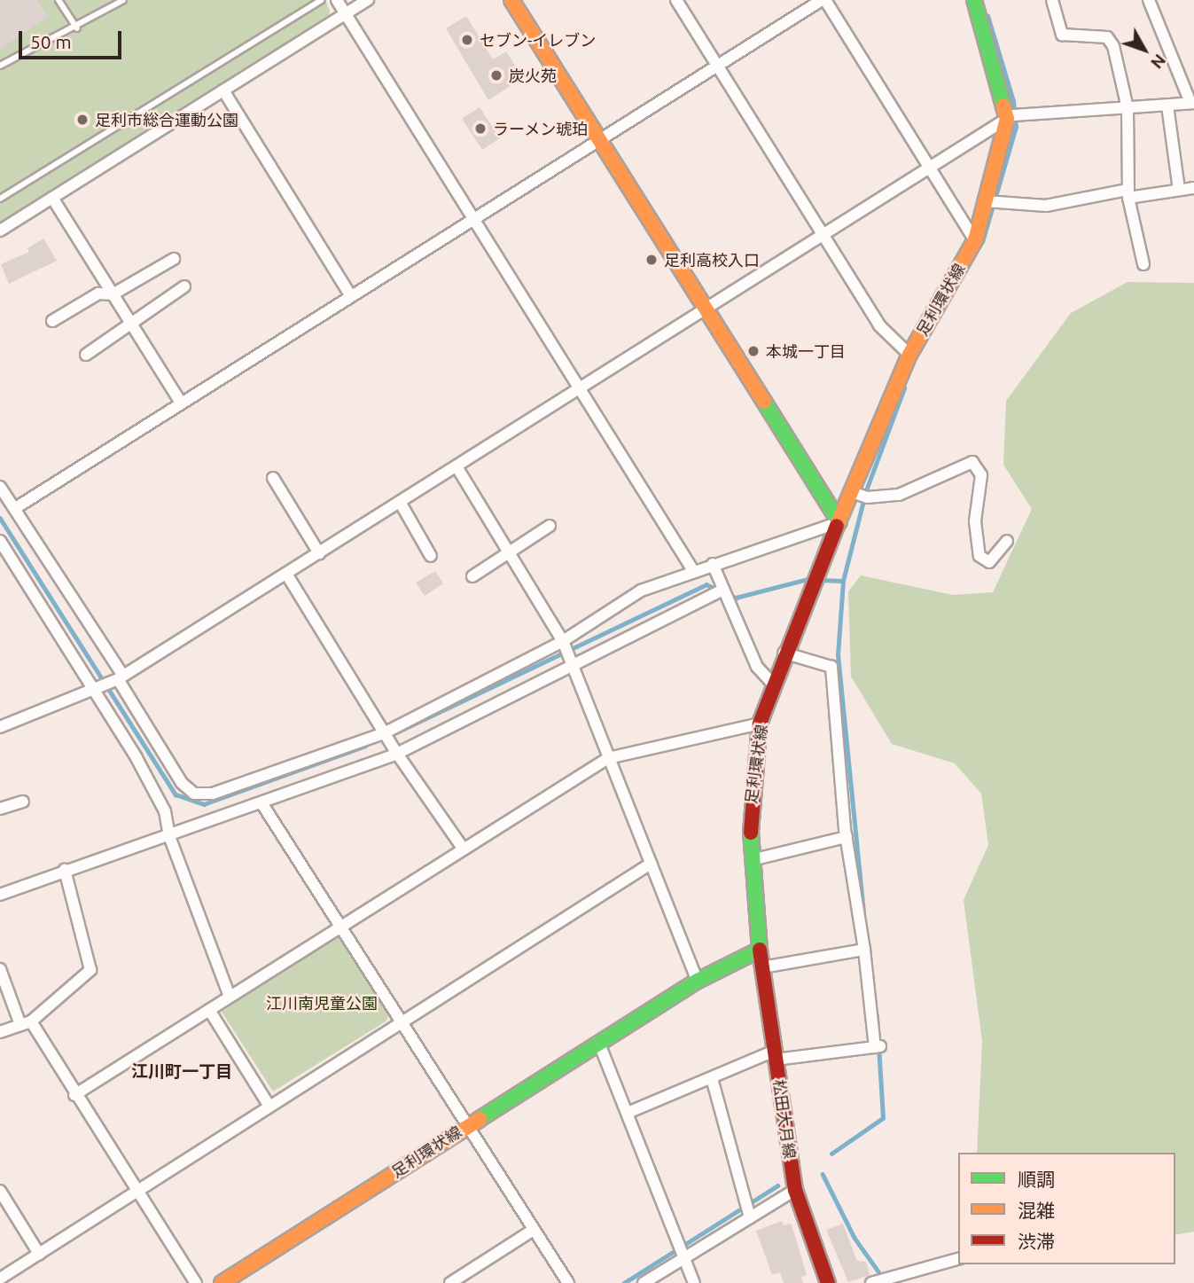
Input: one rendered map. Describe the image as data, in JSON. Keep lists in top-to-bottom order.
{
  "streets": {
    "main road": ["足利環状線", "松田大月線"]
  },
  "crossings": [
    ["足利環状線", "松田大月線"]
  ],
  "districts": ["江川町一丁目"],
  "parks": ["江川南児童公園"],
  "places": [
    "セブン-イレブン",
    "炭火苑",
    "足利市総合運動公園",
    "ラーメン琥珀",
    "足利高校入口",
    "本城一丁目"
  ],
  "legend": ["順調", "混雑", "渋滞"],
  "scale_bar": "50 m",
  "north": "bottom right"
}
